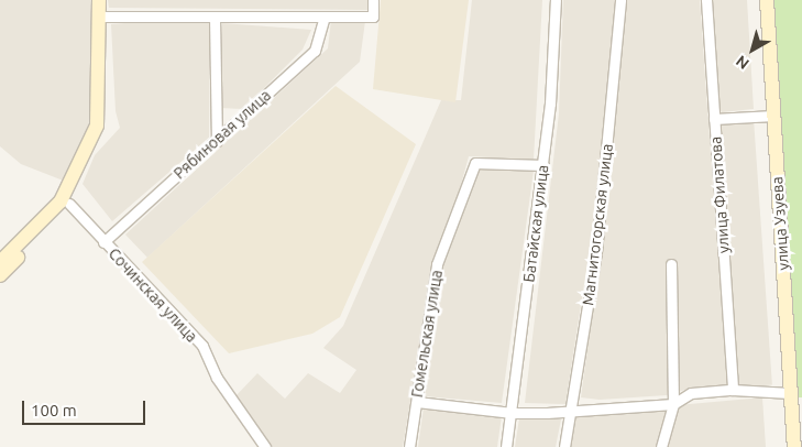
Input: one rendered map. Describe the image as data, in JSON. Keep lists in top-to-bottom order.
{
  "streets": {
    "main road": ["улица Узуева"],
    "street": [
      "Рябиновая улица",
      "улица Филатова",
      "Батайская улица",
      "Магнитогорская улица",
      "Сочинская улица",
      "Гомельская улица"
    ]
  },
  "crossings": [
    ["Рябиновая улица", "Сочинская улица"],
    ["Батайская улица", "Гомельская улица"]
  ],
  "scale_bar": "100 m",
  "north": "bottom left"
}
